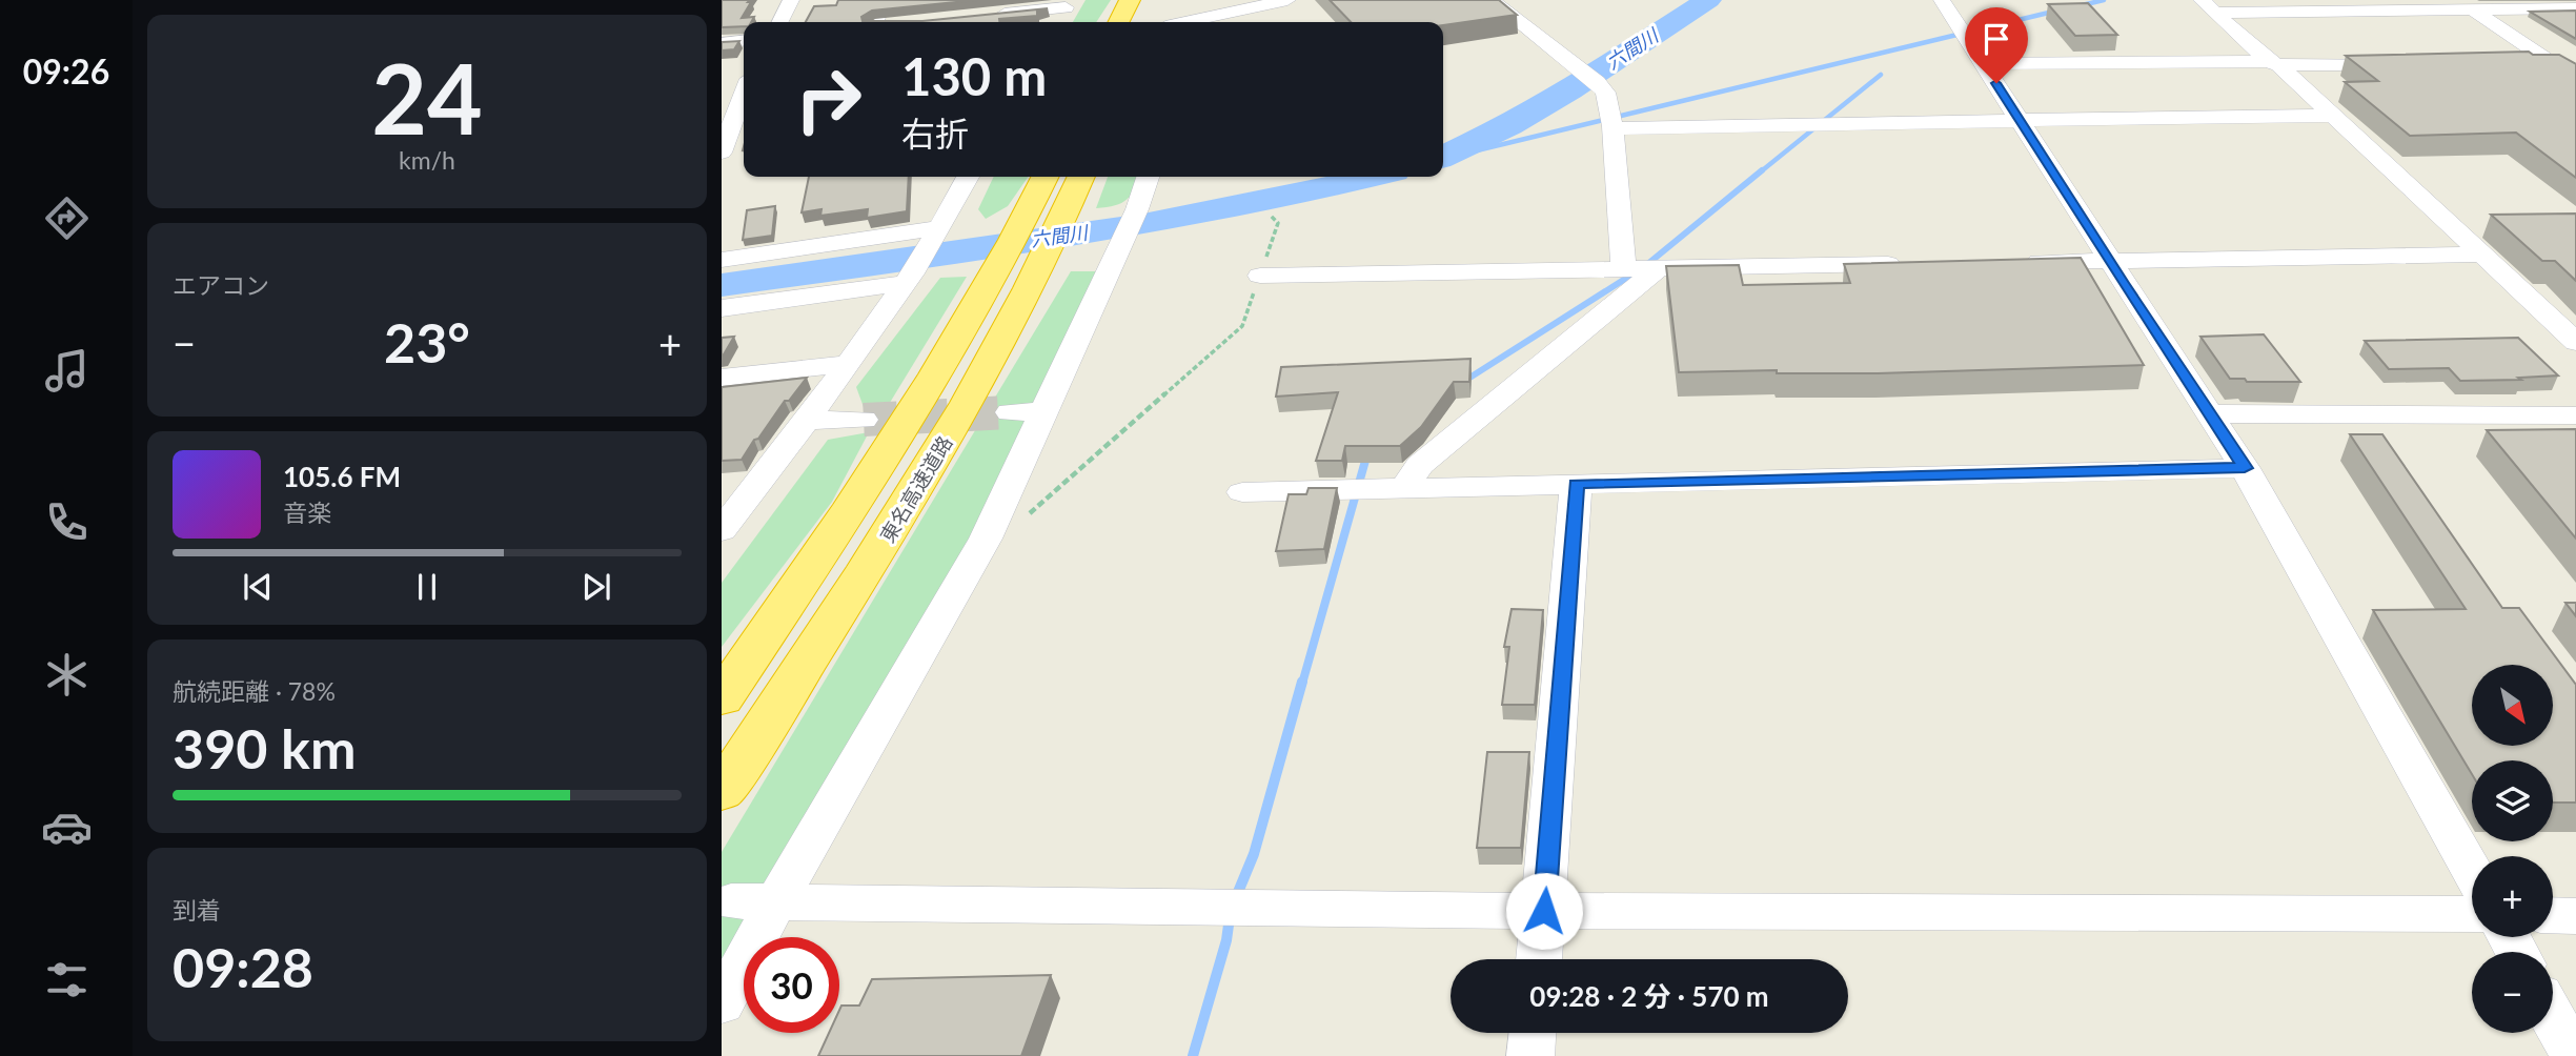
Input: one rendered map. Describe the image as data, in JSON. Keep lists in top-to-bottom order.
{
  "streets": {
    "highway": ["東名高速道路"]
  },
  "water": ["六間川"],
  "north": "bottom right",
  "page": {
    "tabs": "09:26",
    "tile": [
      ["24", "km/h"],
      "エアコン",
      ["航続距離 · 78%", "390 km"],
      ["到着", "09:28"]
    ],
    "turn": ["130 m", "右折"],
    "heat": ["−", "23°", "+"],
    "song": ["105.6 FM", "音楽"],
    "map_buttons": ["+", "−"],
    "limit": "30",
    "trip": "09:28 · 2 分 · 570 m"
  }
}
